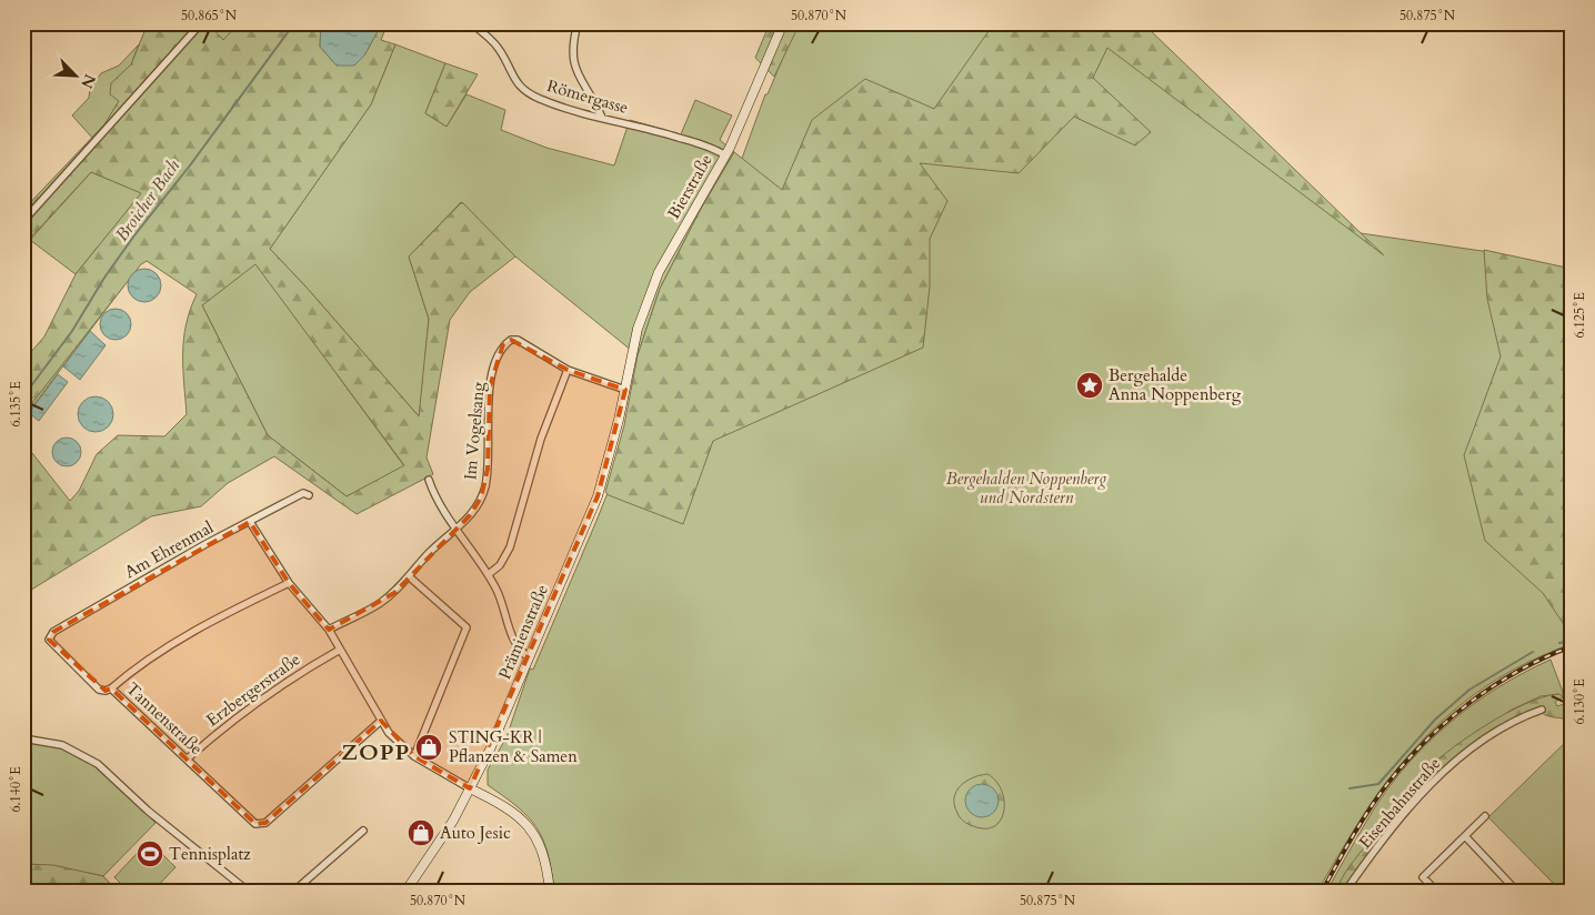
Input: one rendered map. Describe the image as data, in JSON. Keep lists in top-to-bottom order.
{
  "streets": {
    "main road": ["Bierstraße", "Prämienstraße"],
    "street": [
      "Römergasse",
      "Im Vogelsang",
      "Am Ehrenmal",
      "Erzbergerstraße",
      "Tannenstraße",
      "Eisenbahnstraße"
    ]
  },
  "crossings": [
    ["Römergasse", "Bierstraße"],
    ["Bierstraße", "Prämienstraße"],
    ["Am Ehrenmal", "Tannenstraße"],
    ["Erzbergerstraße", "Tannenstraße"]
  ],
  "districts": ["ZOPP"],
  "water": ["Broicher Bach"],
  "parks": ["Bergehalden Noppenberg und Nordstern"],
  "places": {
    "place": ["Bergehalde Anna Noppenberg"],
    "shop": ["STING-KR | Pflanzen & Samen", "Auto Jesic"],
    "sports": ["Tennisplatz"]
  },
  "north": "bottom right",
  "coordinates": [
    "50.865°N",
    "50.870°N",
    "50.875°N",
    "6.125°E",
    "6.135°E",
    "6.130°E",
    "6.140°E"
  ]
}
